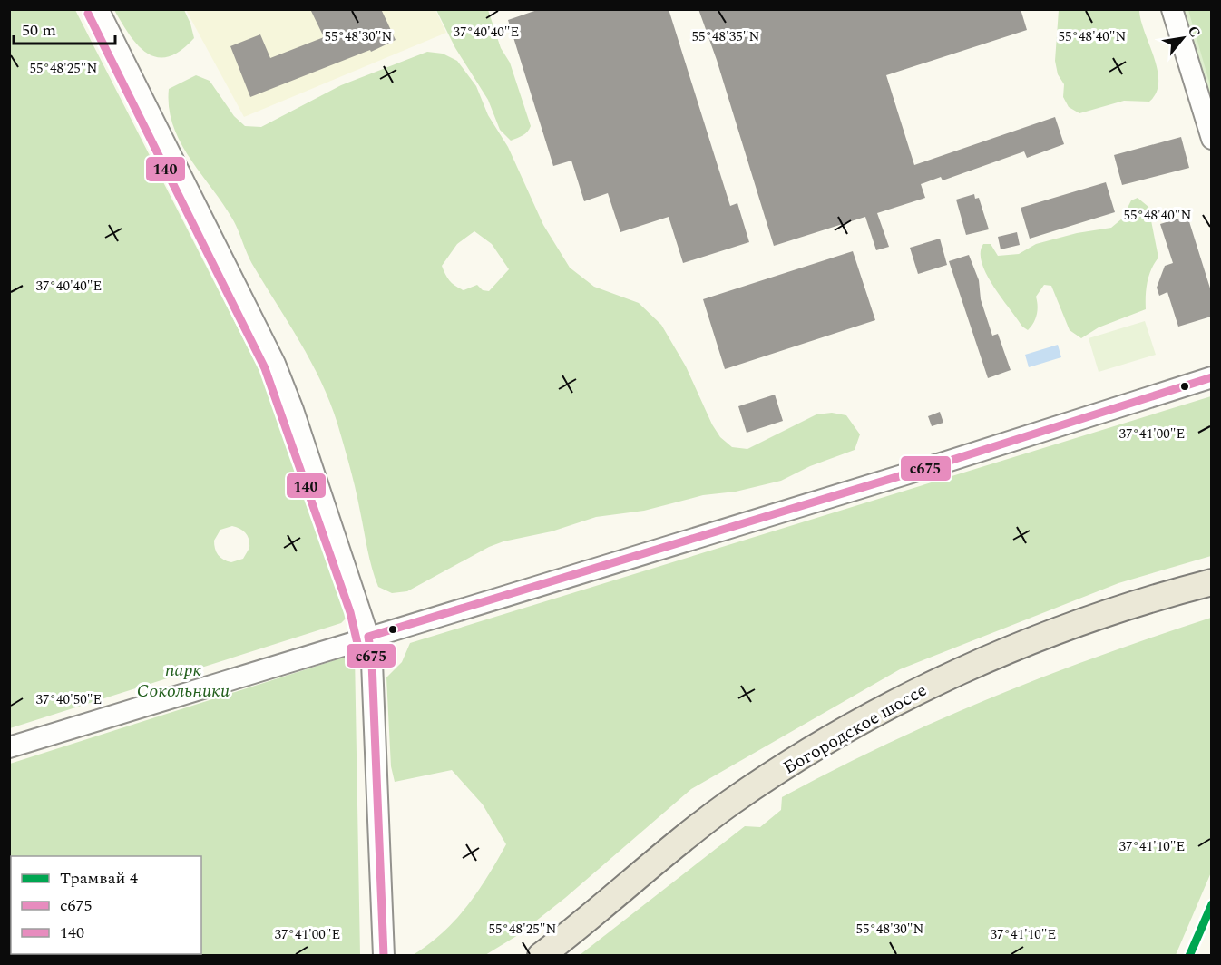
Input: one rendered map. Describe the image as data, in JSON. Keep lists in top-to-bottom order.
{
  "streets": {
    "main road": ["Богородское шоссе"]
  },
  "parks": ["парк Сокольники"],
  "lines": ["transit line 140", "transit line с675", "tram line 4"],
  "legend": ["Трамвай 4", "с675", "140"],
  "scale_bar": "50 m",
  "north": "top right",
  "coordinates": [
    "37°40'40\"E",
    "55°48'30\"N",
    "55°48'35\"N",
    "55°48'40\"N",
    "55°48'25\"N",
    "37°41'00\"E",
    "37°40'50\"E",
    "37°41'10\"E"
  ]
}
